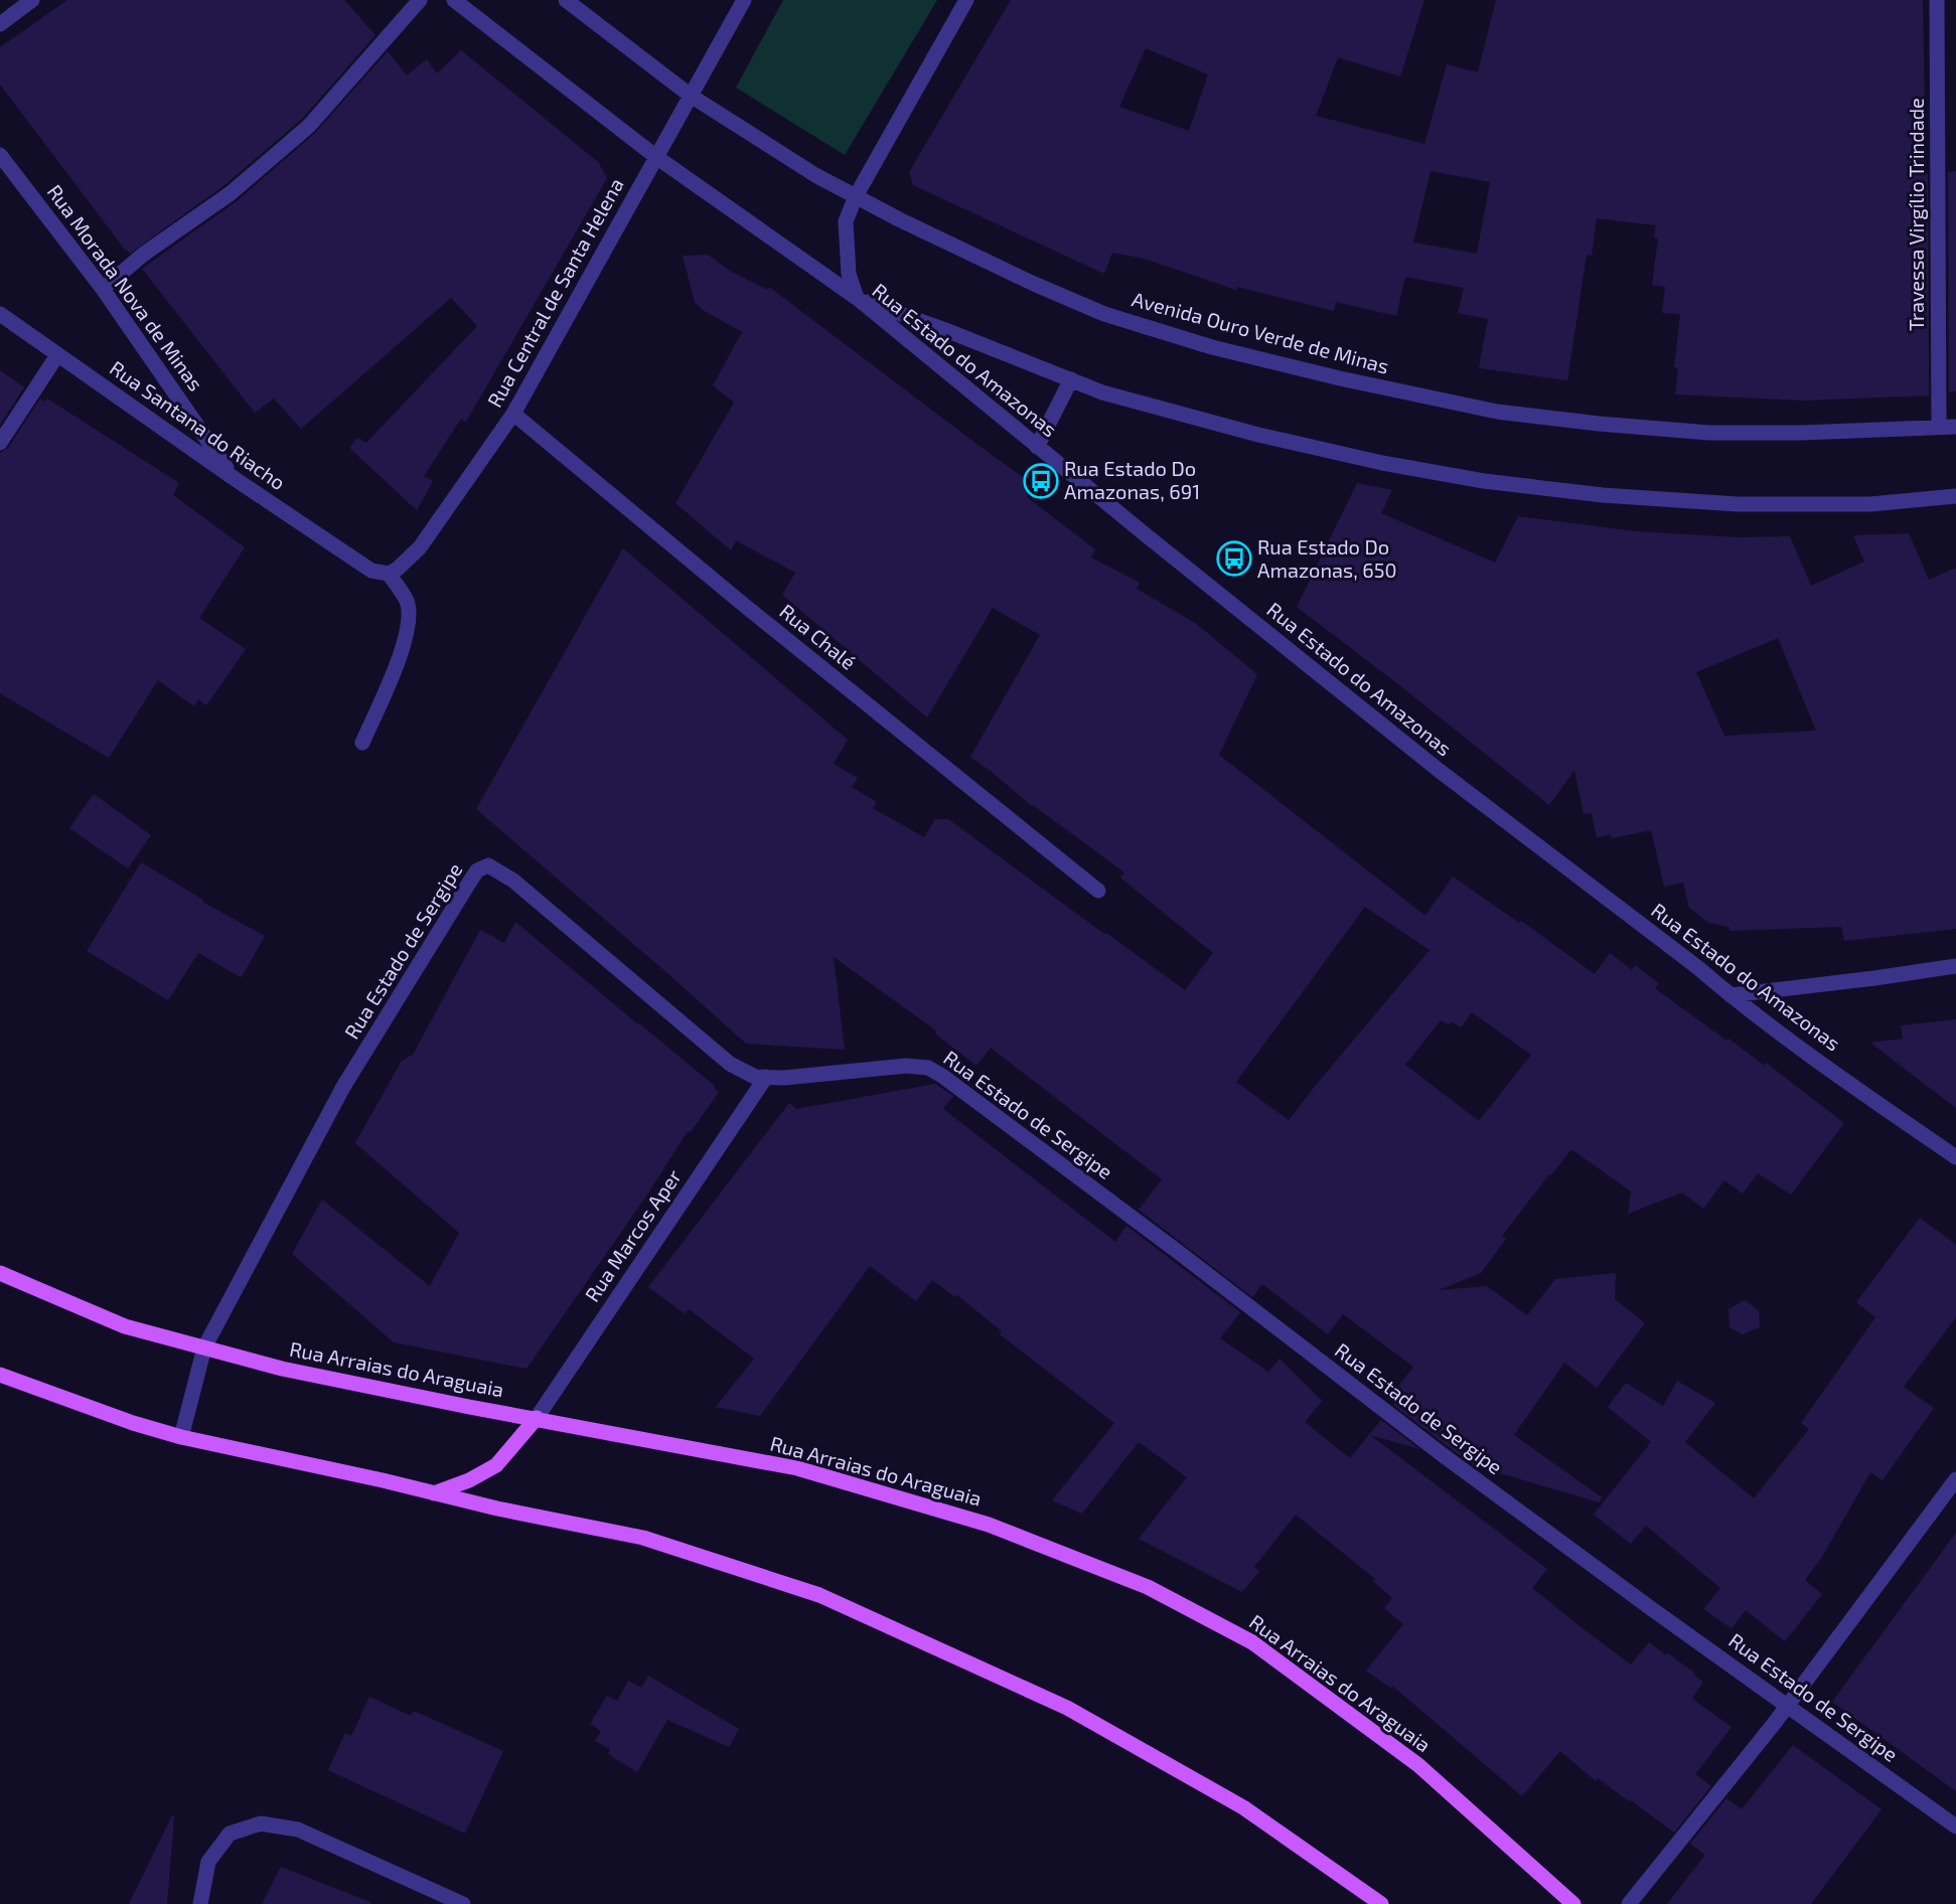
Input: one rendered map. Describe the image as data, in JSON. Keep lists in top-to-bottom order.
{
  "streets": {
    "main road": ["Rua Arraias do Araguaia"],
    "street": [
      "Travessa Virgílio Trindade",
      "Rua Morada Nova de Minas",
      "Rua Central de Santa Helena",
      "Avenida Ouro Verde de Minas",
      "Rua Estado do Amazonas",
      "Rua Santana do Riacho",
      "Rua Chalé",
      "Rua Estado de Sergipe",
      "Rua Marcos Aper"
    ]
  },
  "crossings": [
    ["Travessa Virgílio Trindade", "Avenida Ouro Verde de Minas"],
    ["Rua Morada Nova de Minas", "Rua Santana do Riacho"],
    ["Rua Central de Santa Helena", "Avenida Ouro Verde de Minas"],
    ["Rua Central de Santa Helena", "Rua Estado do Amazonas"],
    ["Rua Central de Santa Helena", "Rua Santana do Riacho"],
    ["Rua Central de Santa Helena", "Rua Chalé"],
    ["Rua Estado de Sergipe", "Rua Marcos Aper"],
    ["Rua Estado de Sergipe", "Rua Arraias do Araguaia"],
    ["Rua Marcos Aper", "Rua Arraias do Araguaia"]
  ],
  "places": {
    "bus stop": ["Rua Estado Do Amazonas, 691", "Rua Estado Do Amazonas, 650"]
  }
}
